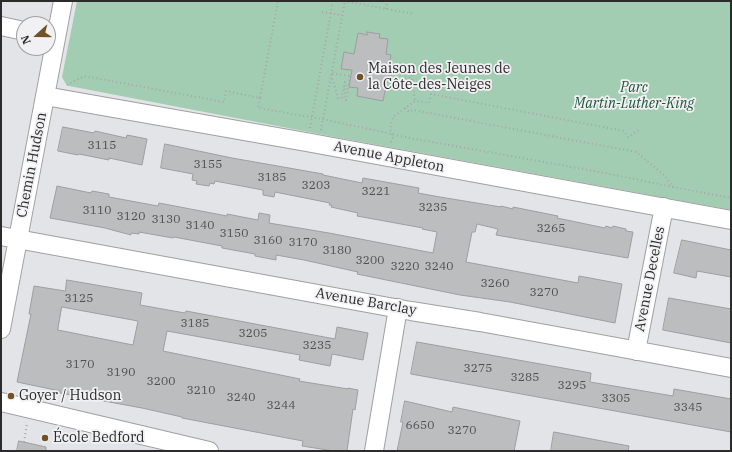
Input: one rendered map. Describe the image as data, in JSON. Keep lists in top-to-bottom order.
{
  "streets": {
    "street": [
      "Avenue Appleton",
      "Chemin Hudson",
      "Avenue Decelles",
      "Avenue Barclay"
    ]
  },
  "crossings": [
    ["Avenue Appleton", "Chemin Hudson"],
    ["Avenue Appleton", "Avenue Decelles"],
    ["Chemin Hudson", "Avenue Barclay"],
    ["Avenue Decelles", "Avenue Barclay"]
  ],
  "parks": ["Parc Martin-Luther-King"],
  "places": ["Maison des Jeunes de la Côte-des-Neiges", "Goyer / Hudson", "École Bedford"],
  "house_numbers": [
    "3115",
    "3155",
    "3185",
    "3203",
    "3221",
    "3235",
    "3110",
    "3120",
    "3130",
    "3140",
    "3265",
    "3150",
    "3160",
    "3170",
    "3180",
    "3200",
    "3220",
    "3240",
    "3260",
    "3270",
    "3125",
    "3185",
    "3205",
    "3235",
    "3170",
    "3275",
    "3190",
    "3285",
    "3200",
    "3295",
    "3210",
    "3240",
    "3305",
    "3244",
    "3345",
    "6650",
    "3270"
  ],
  "north": "left"
}
